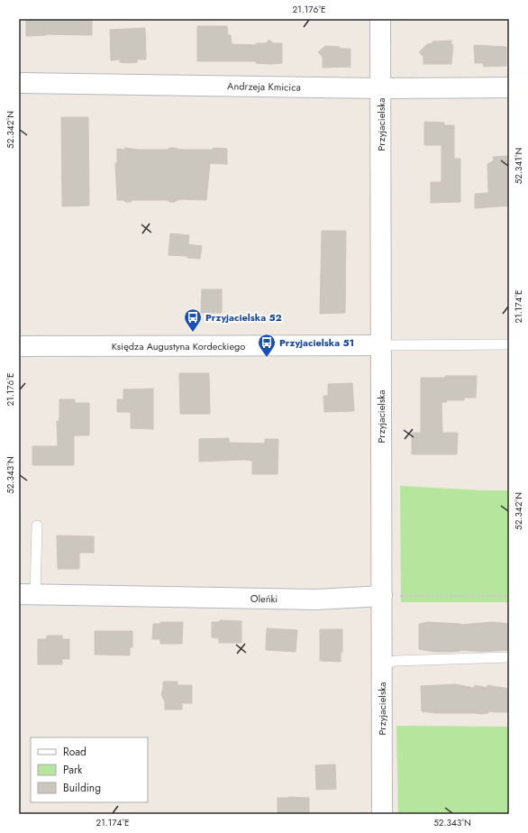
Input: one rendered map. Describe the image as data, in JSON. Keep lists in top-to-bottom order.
{
  "streets": {
    "street": [
      "Andrzeja Kmicica",
      "Przyjacielska",
      "Księdza Augustyna Kordeckiego",
      "Oleńki"
    ]
  },
  "crossings": [
    ["Andrzeja Kmicica", "Przyjacielska"],
    ["Przyjacielska", "Księdza Augustyna Kordeckiego"],
    ["Przyjacielska", "Oleńki"]
  ],
  "places": {
    "bus stop": ["Przyjacielska 52", "Przyjacielska 51"]
  },
  "legend": ["Road", "Park", "Building"],
  "coordinates": [
    "21.176°E",
    "52.342°N",
    "52.341°N",
    "21.174°E",
    "52.343°N"
  ]
}
